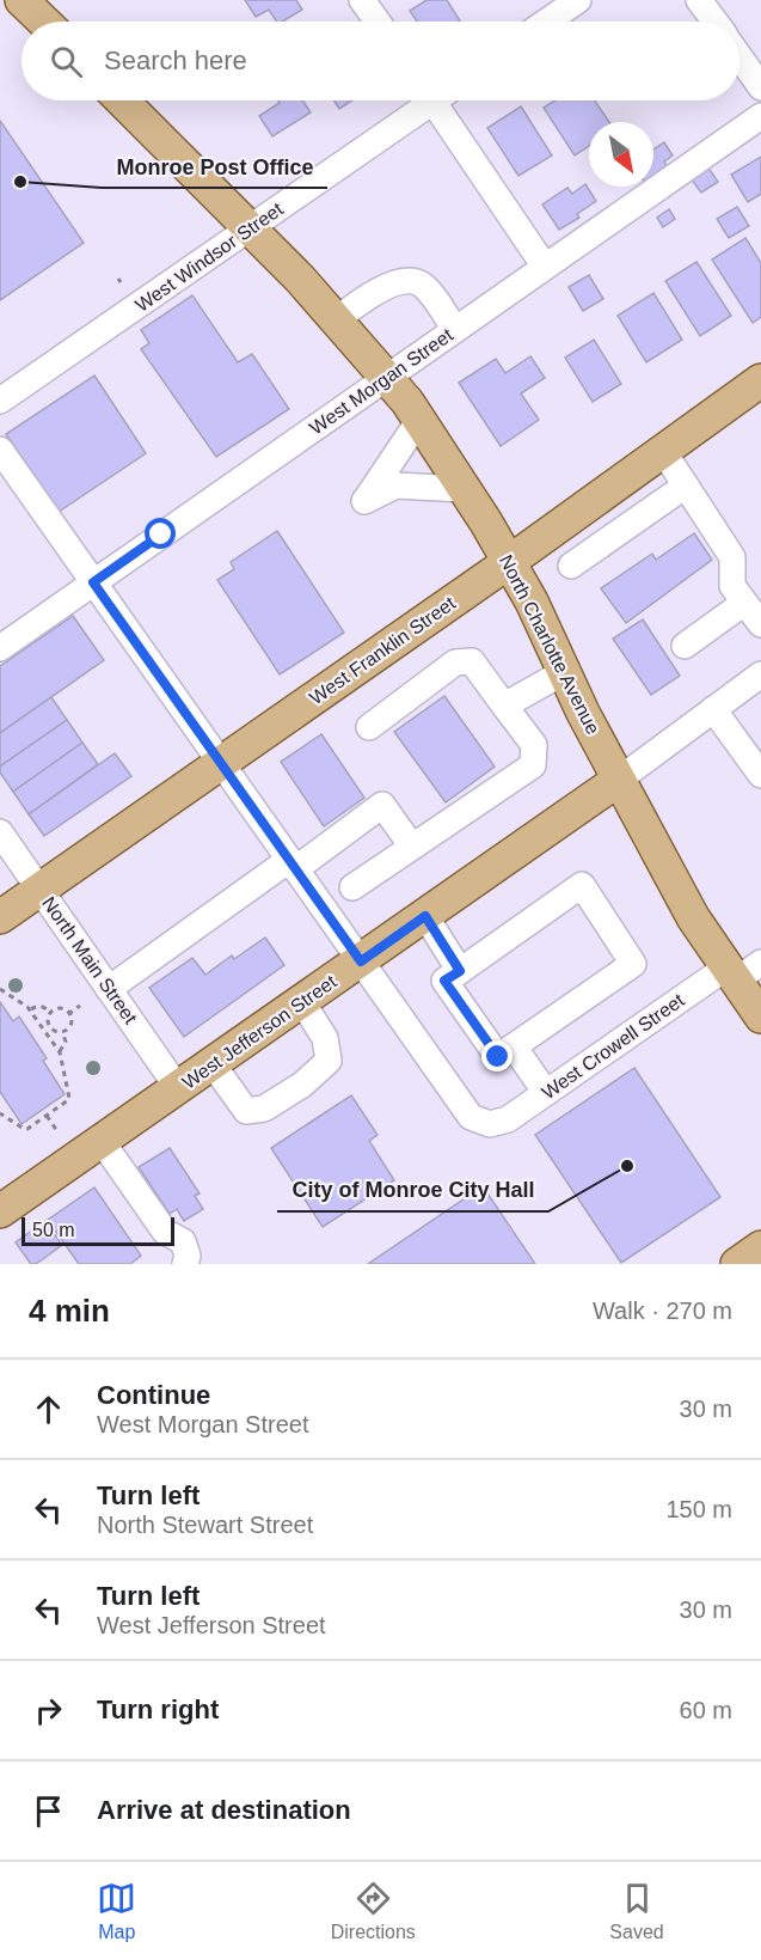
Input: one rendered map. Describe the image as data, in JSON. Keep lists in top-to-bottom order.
{
  "streets": {
    "main road": ["North Charlotte Avenue", "West Franklin Street", "West Jefferson Street"],
    "street": [
      "West Windsor Street",
      "West Morgan Street",
      "North Main Street",
      "West Crowell Street"
    ]
  },
  "crossings": [
    ["West Windsor Street", "North Charlotte Avenue"],
    ["West Morgan Street", "North Charlotte Avenue"],
    ["North Charlotte Avenue", "West Franklin Street"],
    ["North Charlotte Avenue", "West Jefferson Street"],
    ["North Charlotte Avenue", "West Crowell Street"],
    ["West Franklin Street", "North Main Street"],
    ["North Main Street", "West Jefferson Street"],
    ["West Jefferson Street", "West Crowell Street"]
  ],
  "places": ["Monroe Post Office", "City of Monroe City Hall"],
  "scale_bar": "50 m",
  "north": "bottom right",
  "page": {
    "search": "Search here",
    "scale": "50 m",
    "heading": ["4 min", "Walk · 270 m"],
    "list": [
      ["Continue", "West Morgan Street", "30 m"],
      ["Turn left", "North Stewart Street", "150 m"],
      ["Turn left", "West Jefferson Street", "30 m"],
      ["Turn right", "60 m"],
      "Arrive at destination"
    ],
    "nav": ["Map", "Directions", "Saved"]
  }
}
